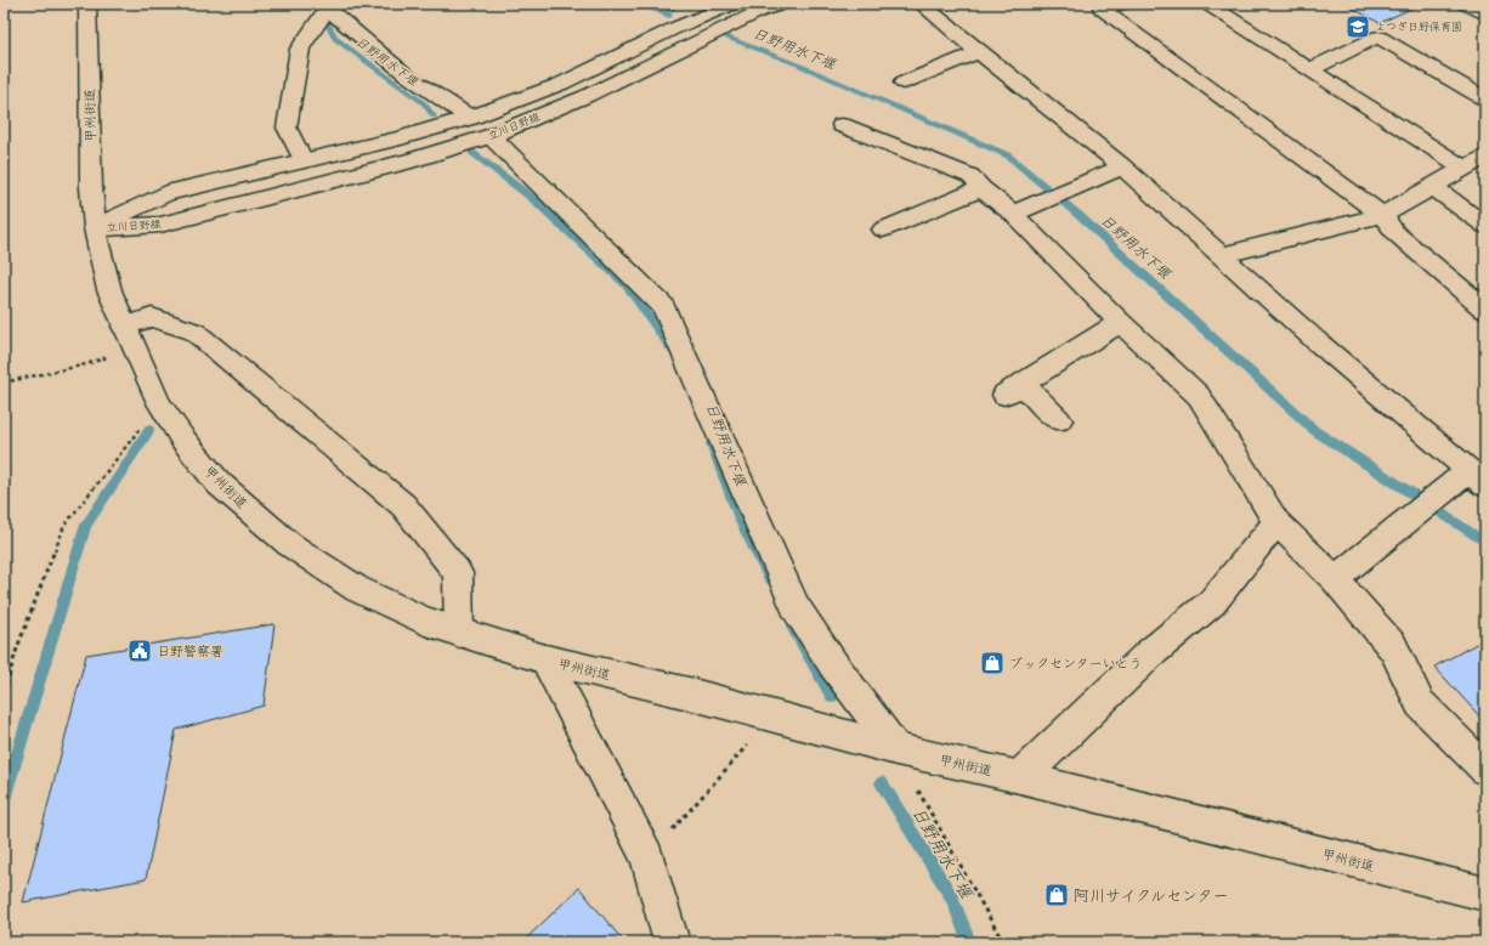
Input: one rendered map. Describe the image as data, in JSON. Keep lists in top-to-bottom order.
{
  "streets": {
    "street": ["甲州街道", "立川日野線"]
  },
  "crossings": [
    ["甲州街道", "立川日野線"]
  ],
  "water": ["日野用水下堰"],
  "places": {
    "school or university": ["よつぎ日野保育園"],
    "public building": ["日野警察署"],
    "shop": ["ブックセンターいとう", "阿川サイクルセンター"]
  }
}
